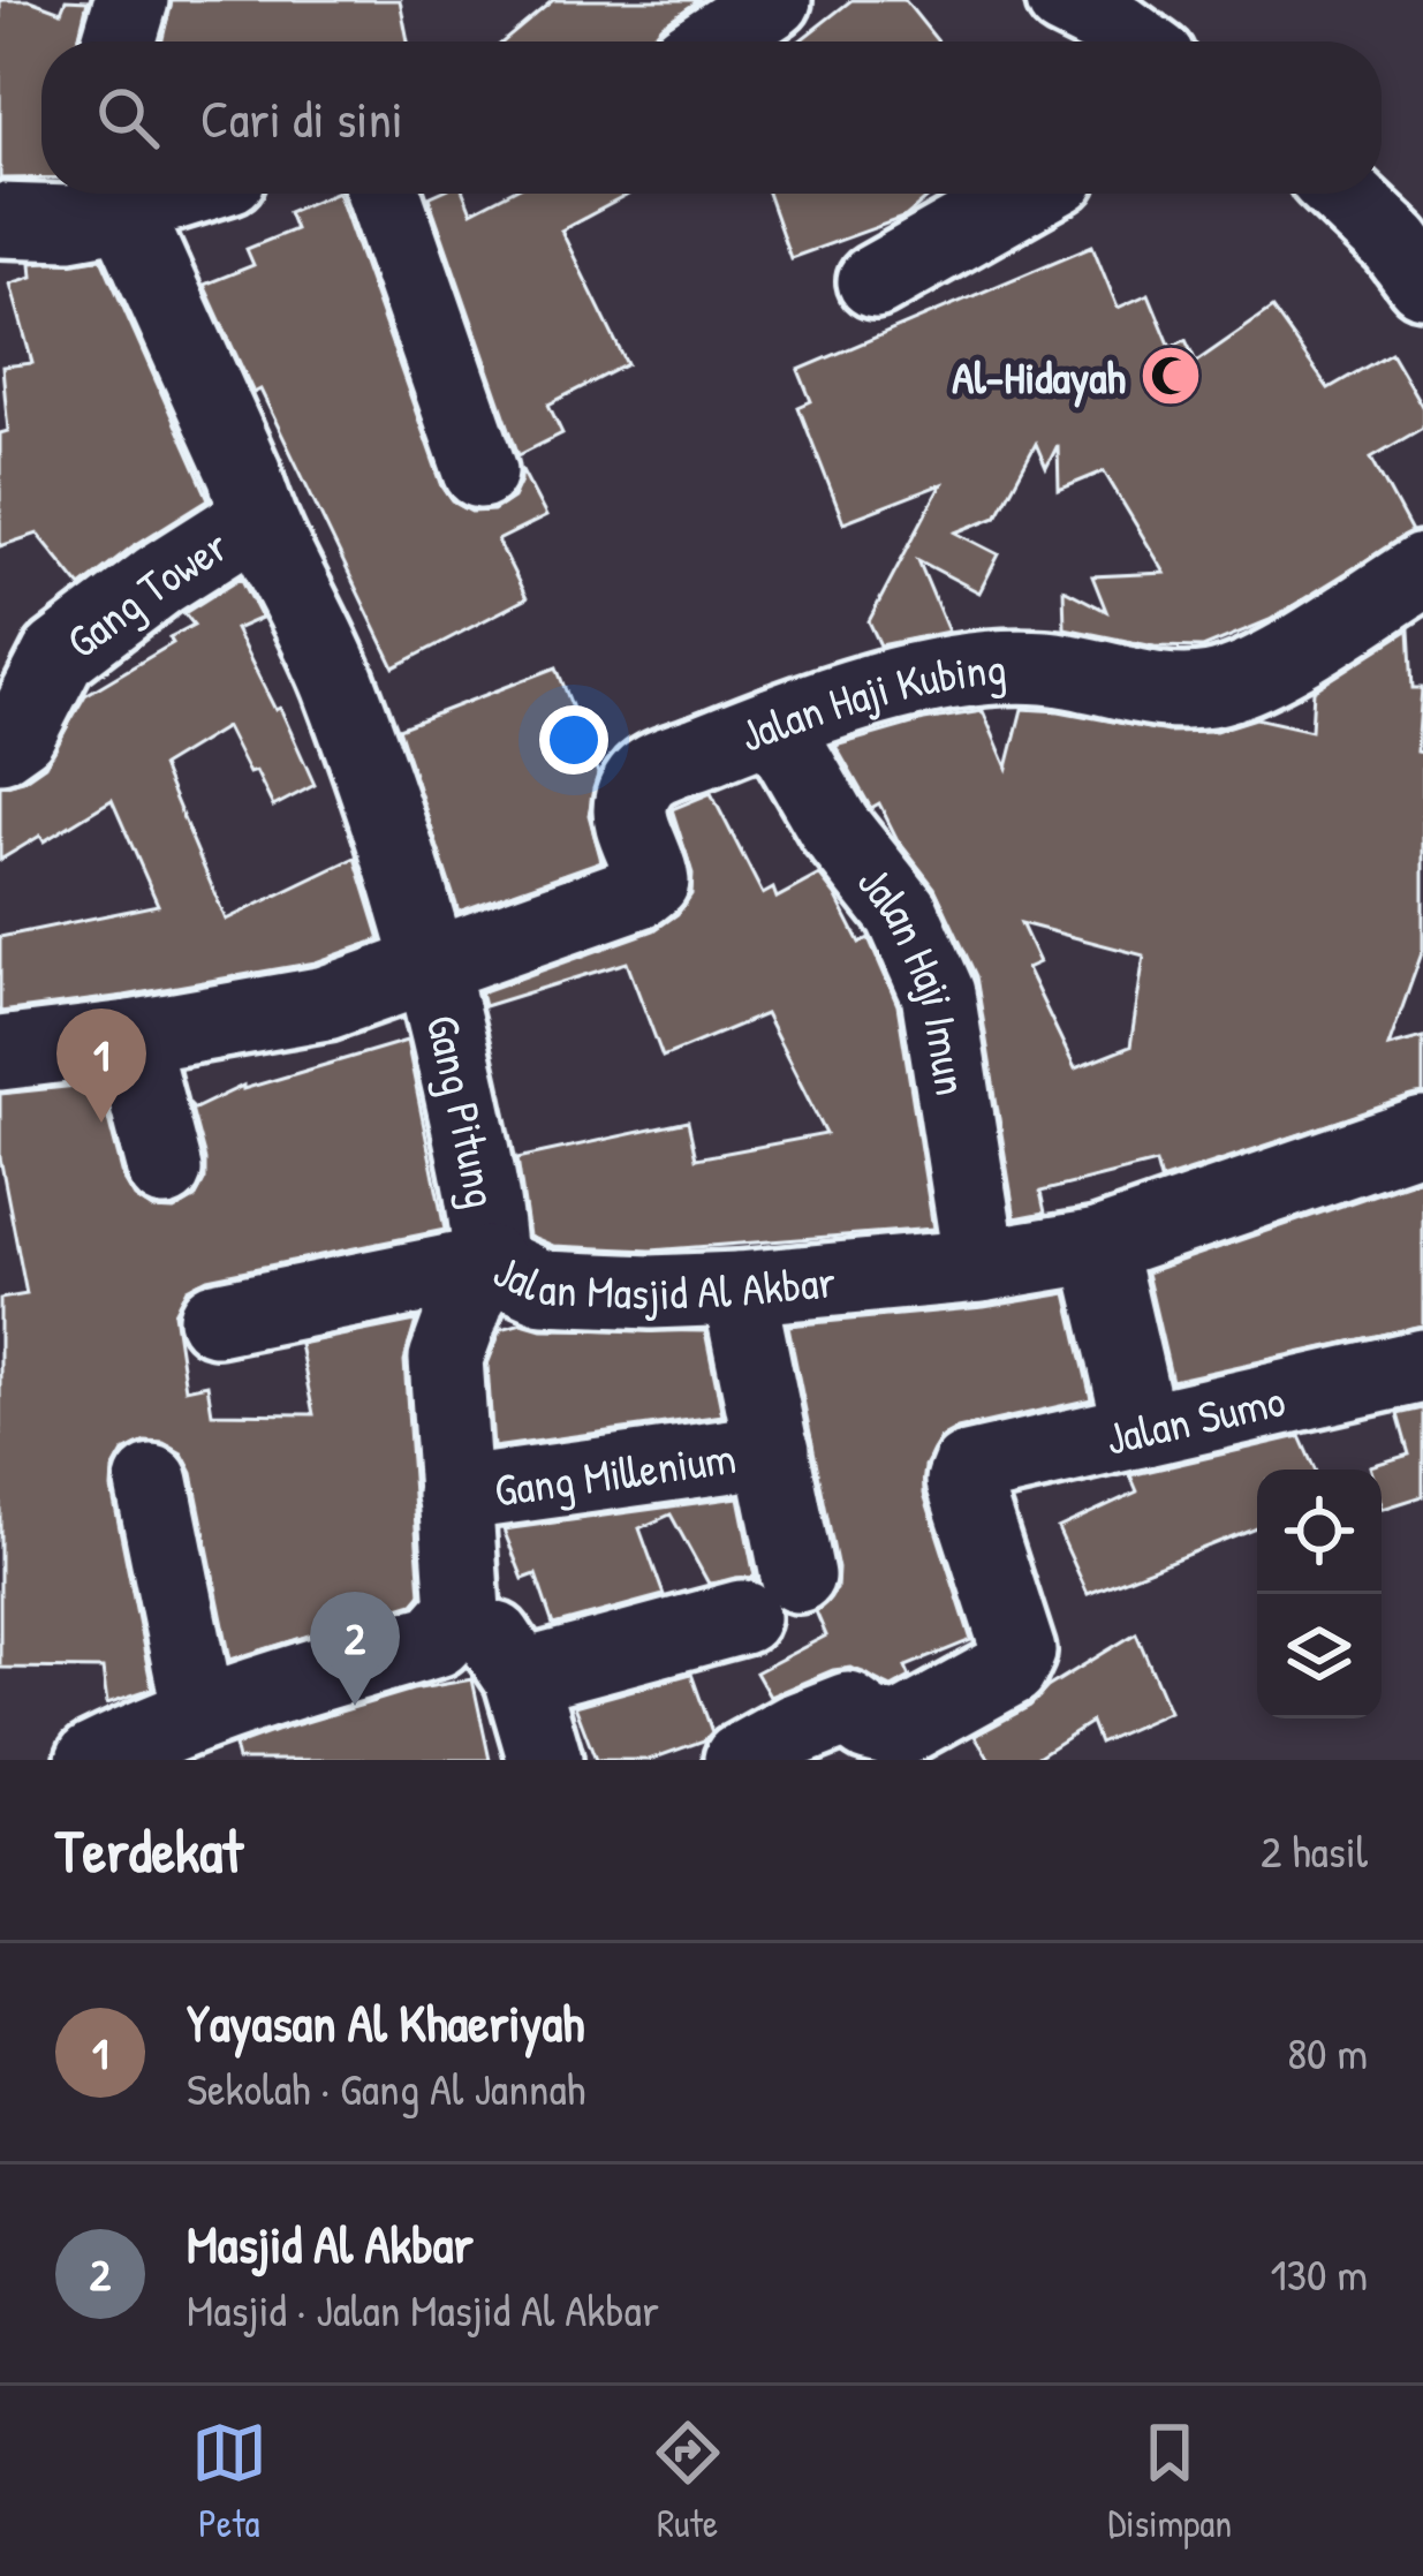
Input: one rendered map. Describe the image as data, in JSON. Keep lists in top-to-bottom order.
{
  "streets": {
    "street": [
      "Gang Tower",
      "Jalan Haji Kubing",
      "Jalan Haji Imun",
      "Gang Pitung",
      "Jalan Masjid Al Akbar",
      "Jalan Sumo",
      "Gang Millenium"
    ]
  },
  "crossings": [
    ["Gang Tower", "Gang Pitung"],
    ["Jalan Haji Kubing", "Jalan Haji Imun"],
    ["Jalan Haji Kubing", "Gang Pitung"],
    ["Jalan Haji Imun", "Jalan Masjid Al Akbar"],
    ["Gang Pitung", "Jalan Masjid Al Akbar"],
    ["Jalan Masjid Al Akbar", "Gang Millenium"]
  ],
  "places": {
    "mosque": ["Al-Hidayah"]
  },
  "page": {
    "search": "Cari di sini",
    "pins": ["1", "2"],
    "heading": ["Terdekat", "2 hasil"],
    "list": [
      {
        "mark": "1",
        "name": "Yayasan Al Khaeriyah",
        "note": "Sekolah · Gang Al Jannah",
        "value": "80 m"
      },
      {
        "mark": "2",
        "name": "Masjid Al Akbar",
        "note": "Masjid · Jalan Masjid Al Akbar",
        "value": "130 m"
      }
    ],
    "nav": ["Peta", "Rute", "Disimpan"]
  }
}
